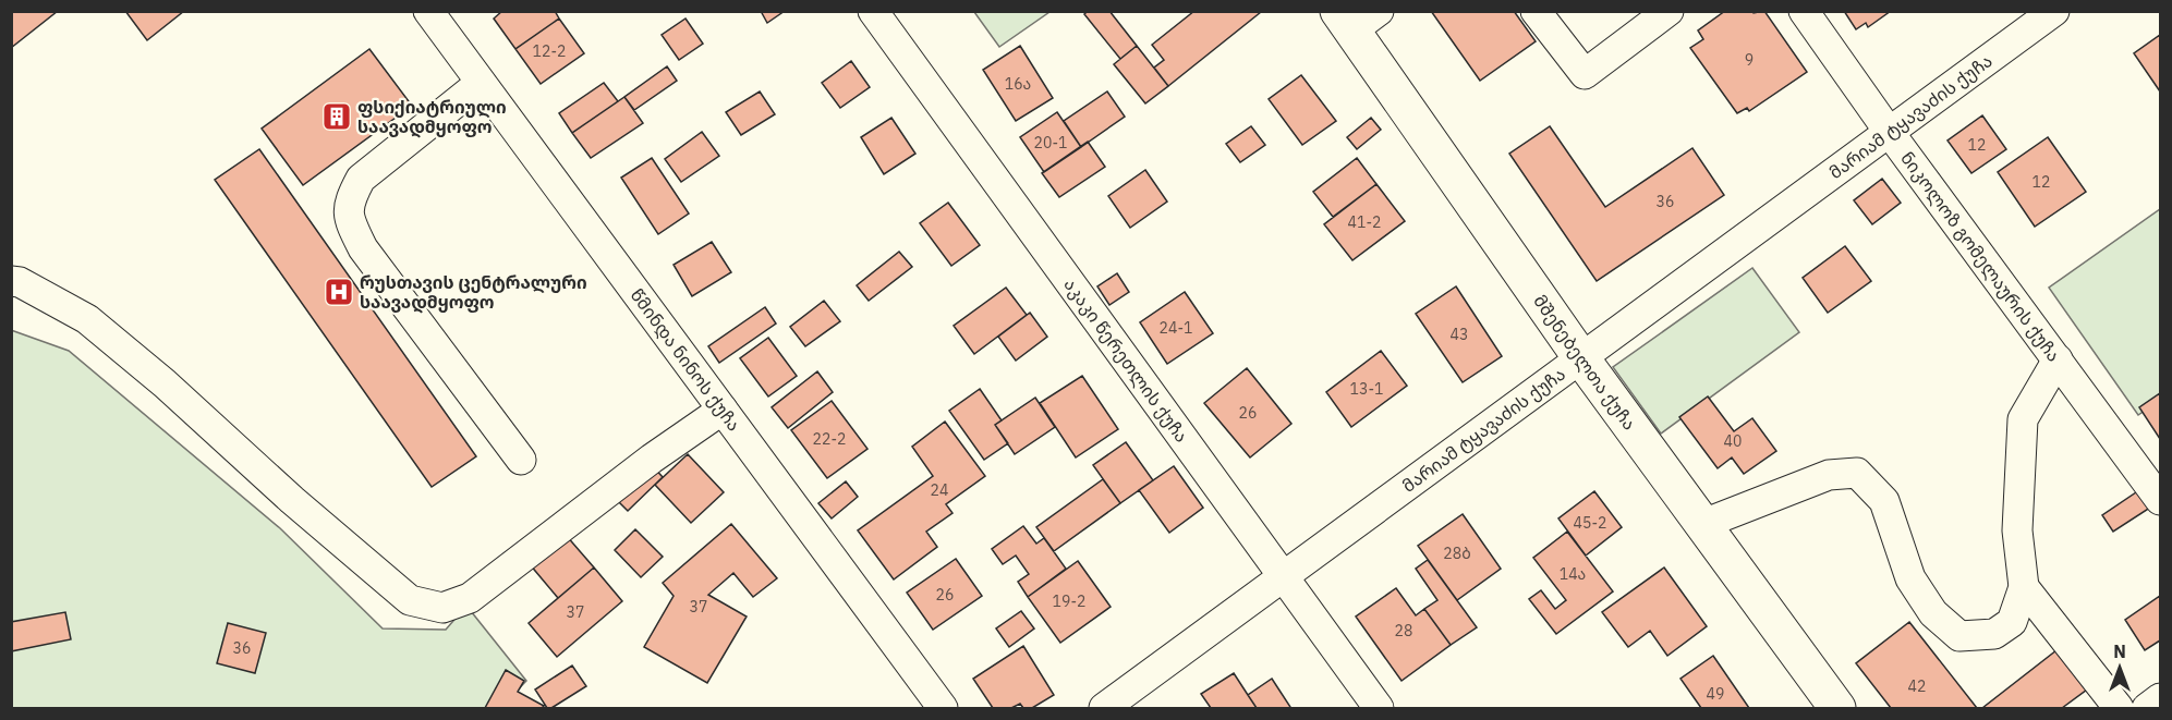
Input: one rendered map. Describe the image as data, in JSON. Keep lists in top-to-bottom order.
{
  "streets": {
    "main road": ["მშენებელთა ქუჩა"],
    "street": [
      "მარიამ ტყავაძის ქუჩა",
      "ნიკოლოზ გომელაურის ქუჩა",
      "წმინდა ნინოს ქუჩა",
      "აკაკი წერეთლის ქუჩა"
    ]
  },
  "crossings": [
    ["მარიამ ტყავაძის ქუჩა", "ნიკოლოზ გომელაურის ქუჩა"],
    ["მარიამ ტყავაძის ქუჩა", "აკაკი წერეთლის ქუჩა"],
    ["მარიამ ტყავაძის ქუჩა", "მშენებელთა ქუჩა"]
  ],
  "places": {
    "building": ["ფსიქიატრიული საავადმყოფო"],
    "hospital": ["რუსთავის ცენტრალური საავადმყოფო"]
  },
  "house_numbers": [
    "12-2",
    "9",
    "16ა",
    "20-1",
    "12",
    "12",
    "36",
    "41-2",
    "24-1",
    "43",
    "13-1",
    "26",
    "22-2",
    "40",
    "24",
    "45-2",
    "28ბ",
    "14ა",
    "26",
    "19-2",
    "37",
    "37",
    "28",
    "36",
    "42",
    "49"
  ],
  "north": "top"
}
